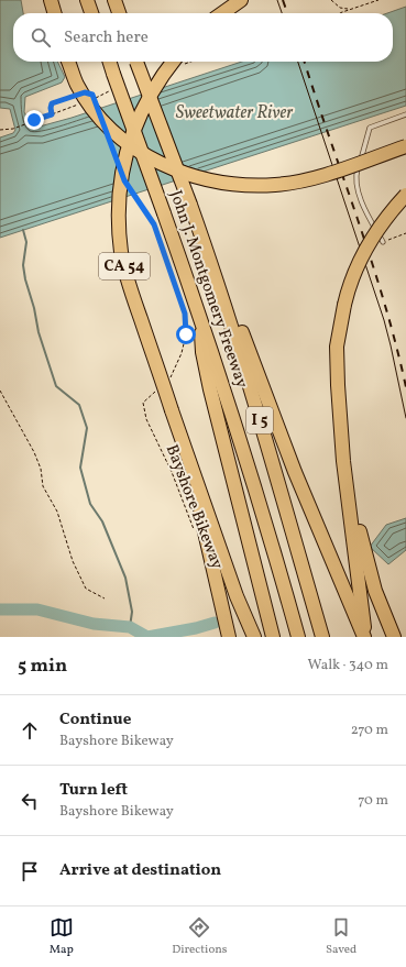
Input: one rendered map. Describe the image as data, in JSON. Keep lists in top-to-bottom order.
{
  "streets": {
    "highway": ["CA 54", "John J. Montgomery Freeway", "I 5"],
    "path": ["Bayshore Bikeway"]
  },
  "water": ["Sweetwater River"],
  "page": {
    "search": "Search here",
    "heading": ["5 min", "Walk · 340 m"],
    "list": [
      ["Continue", "Bayshore Bikeway", "270 m"],
      ["Turn left", "Bayshore Bikeway", "70 m"],
      "Arrive at destination"
    ],
    "nav": ["Map", "Directions", "Saved"]
  }
}
